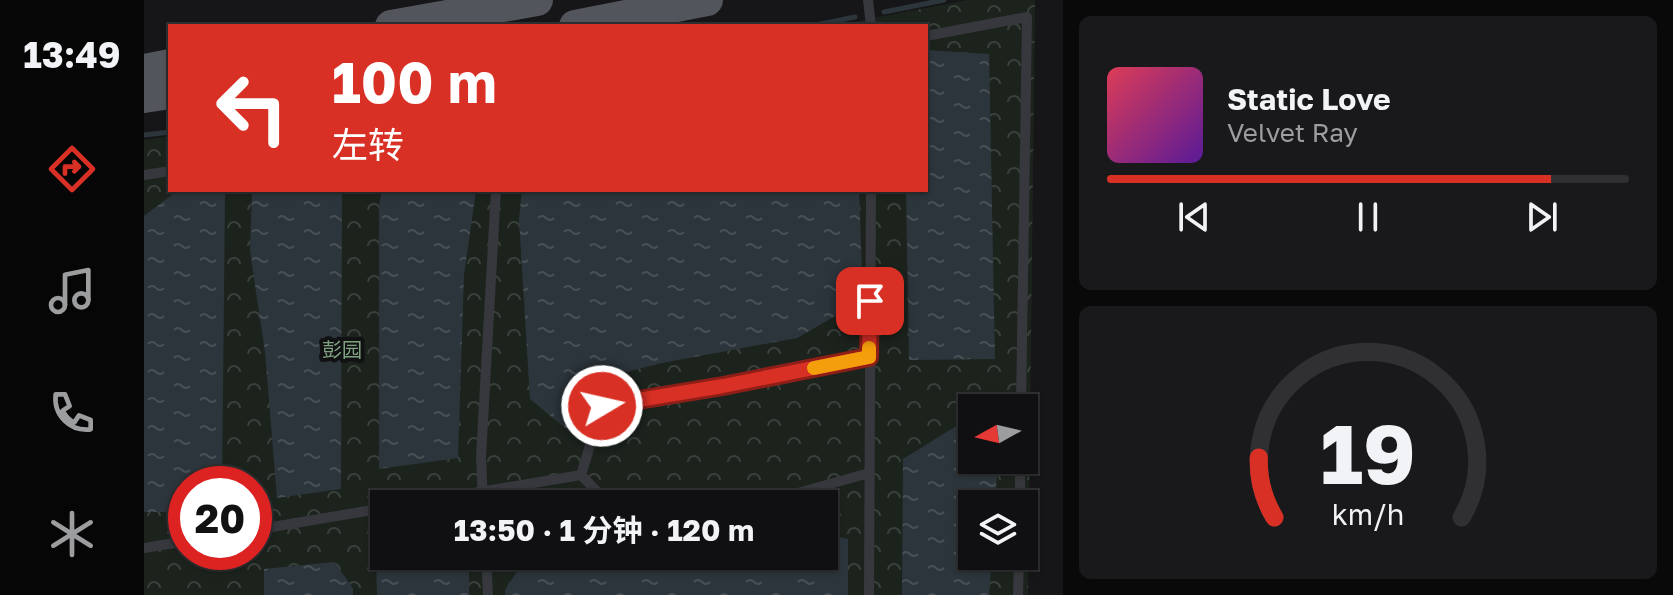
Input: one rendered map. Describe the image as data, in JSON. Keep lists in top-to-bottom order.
{
  "parks": ["彭园"],
  "north": "left",
  "page": {
    "tabs": "13:49",
    "turn": ["100 m", "左转"],
    "song": ["Static Love", "Velvet Ray"],
    "limit": "20",
    "trip": "13:50 · 1 分钟 · 120 m",
    "gauge": ["19", "km/h"]
  }
}
